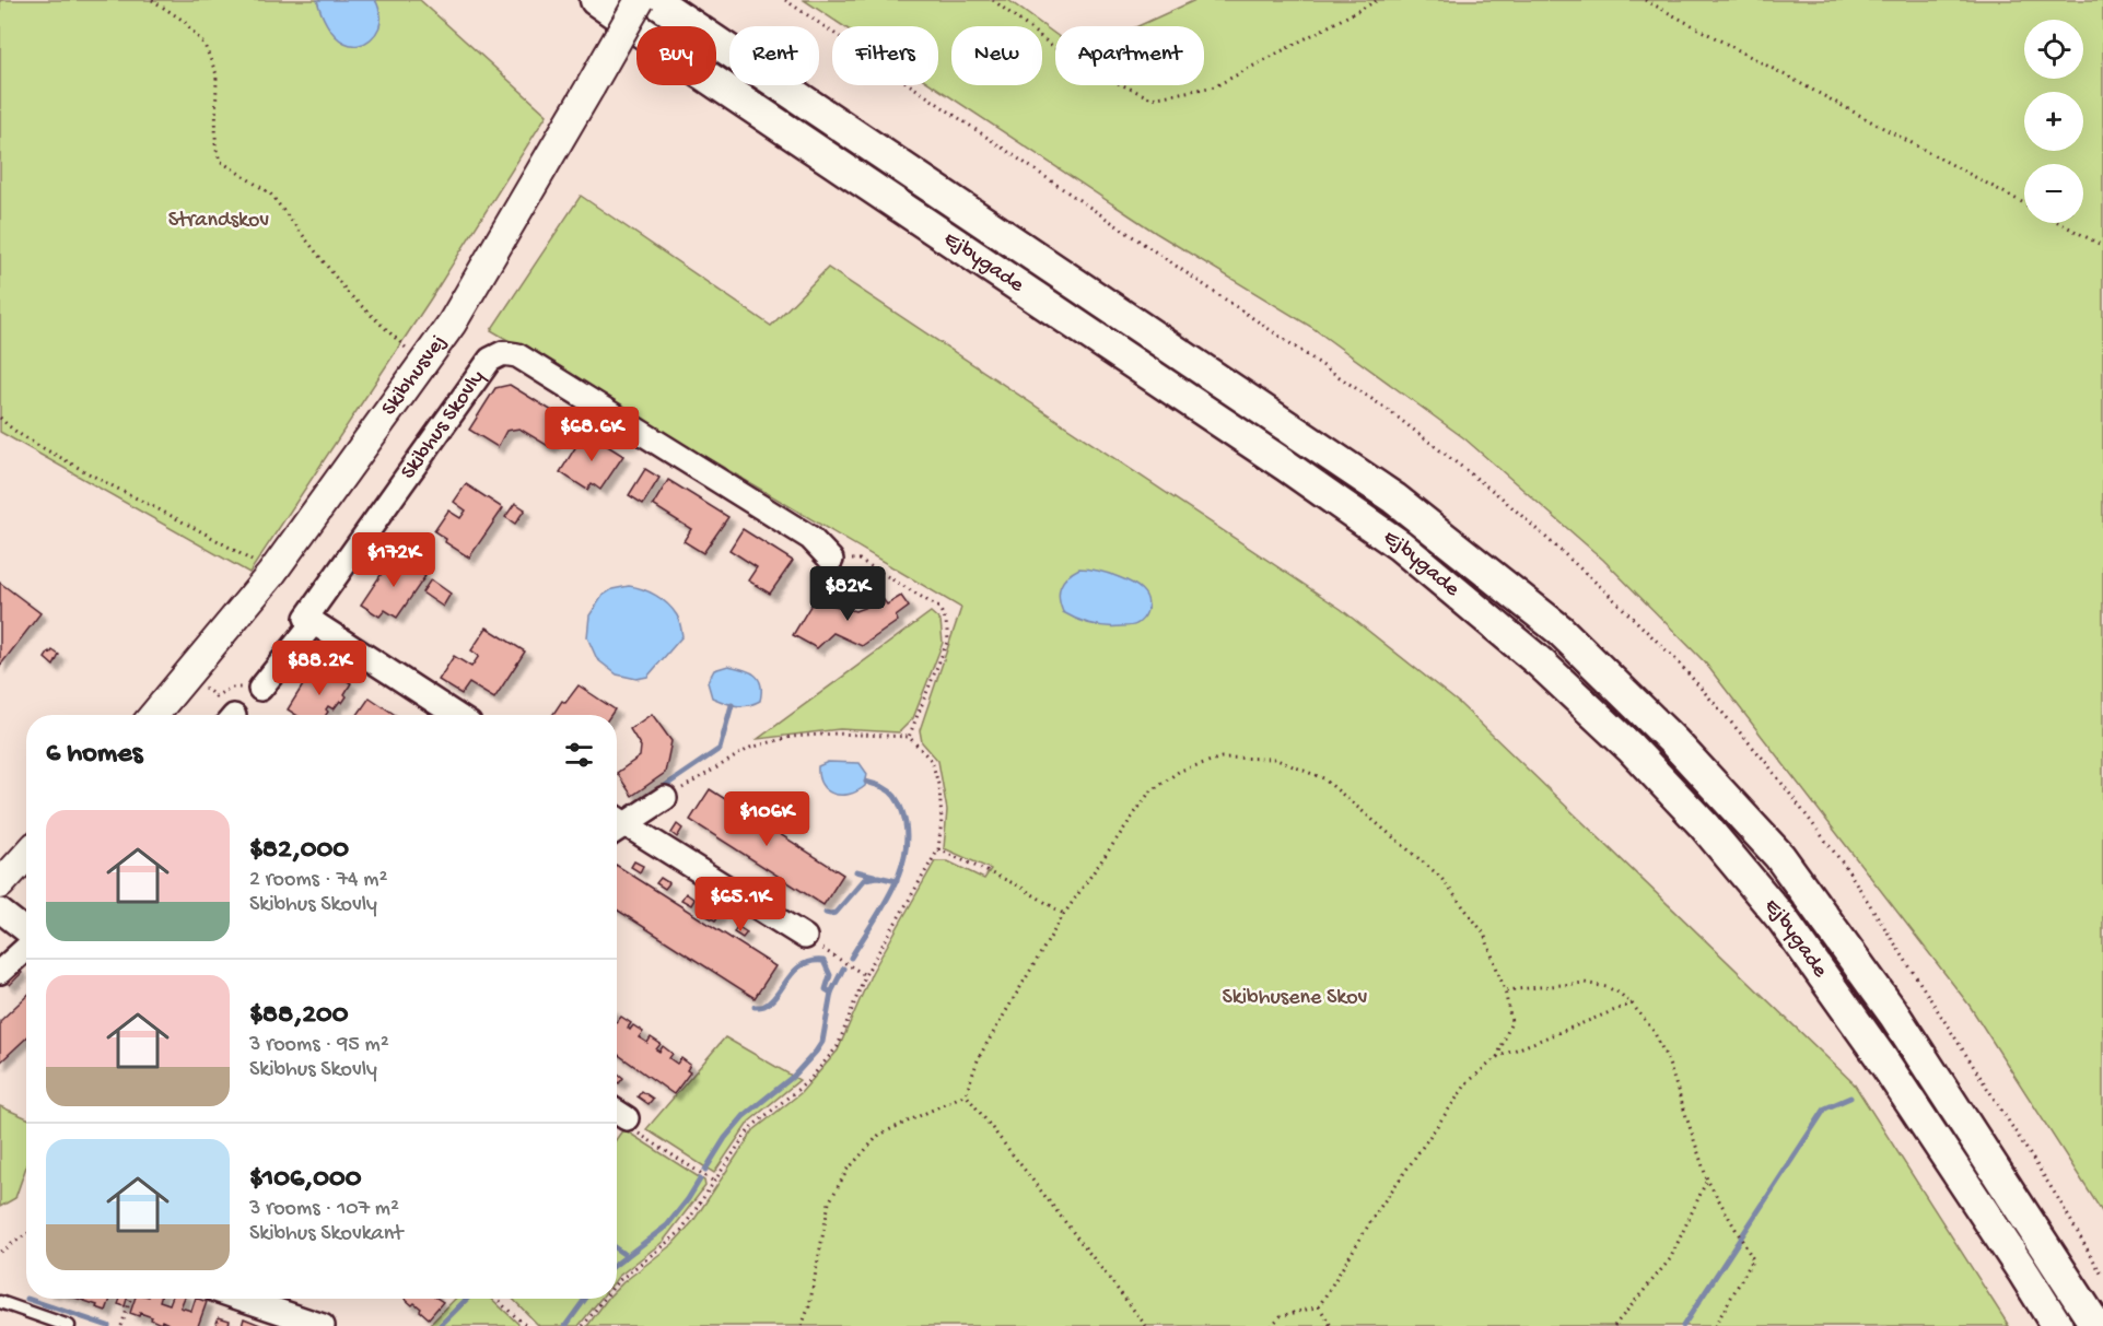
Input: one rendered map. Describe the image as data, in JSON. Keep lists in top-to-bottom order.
{
  "streets": {
    "main road": ["Ejbygade"],
    "street": ["Skibhusvej", "Skibhus Skovly"]
  },
  "parks": ["Strandskov", "Skibhusene Skov"],
  "page": {
    "map_buttons": ["+", "−"],
    "chip": [
      "Buy",
      "Rent",
      "Filters",
      "New",
      "Apartment"
    ],
    "price": [
      "$68.6K",
      "$172K",
      "$82K",
      "$88.2K",
      "$106K",
      "$65.1K"
    ],
    "heading": "6 homes",
    "list": [
      {
        "name": "$82,000",
        "note": "2 rooms · 74 m² · Skibhus Skovly"
      },
      {
        "name": "$88,200",
        "note": "3 rooms · 95 m² · Skibhus Skovly"
      },
      {
        "name": "$106,000",
        "note": "3 rooms · 107 m² · Skibhus Skovkant"
      }
    ]
  }
}
